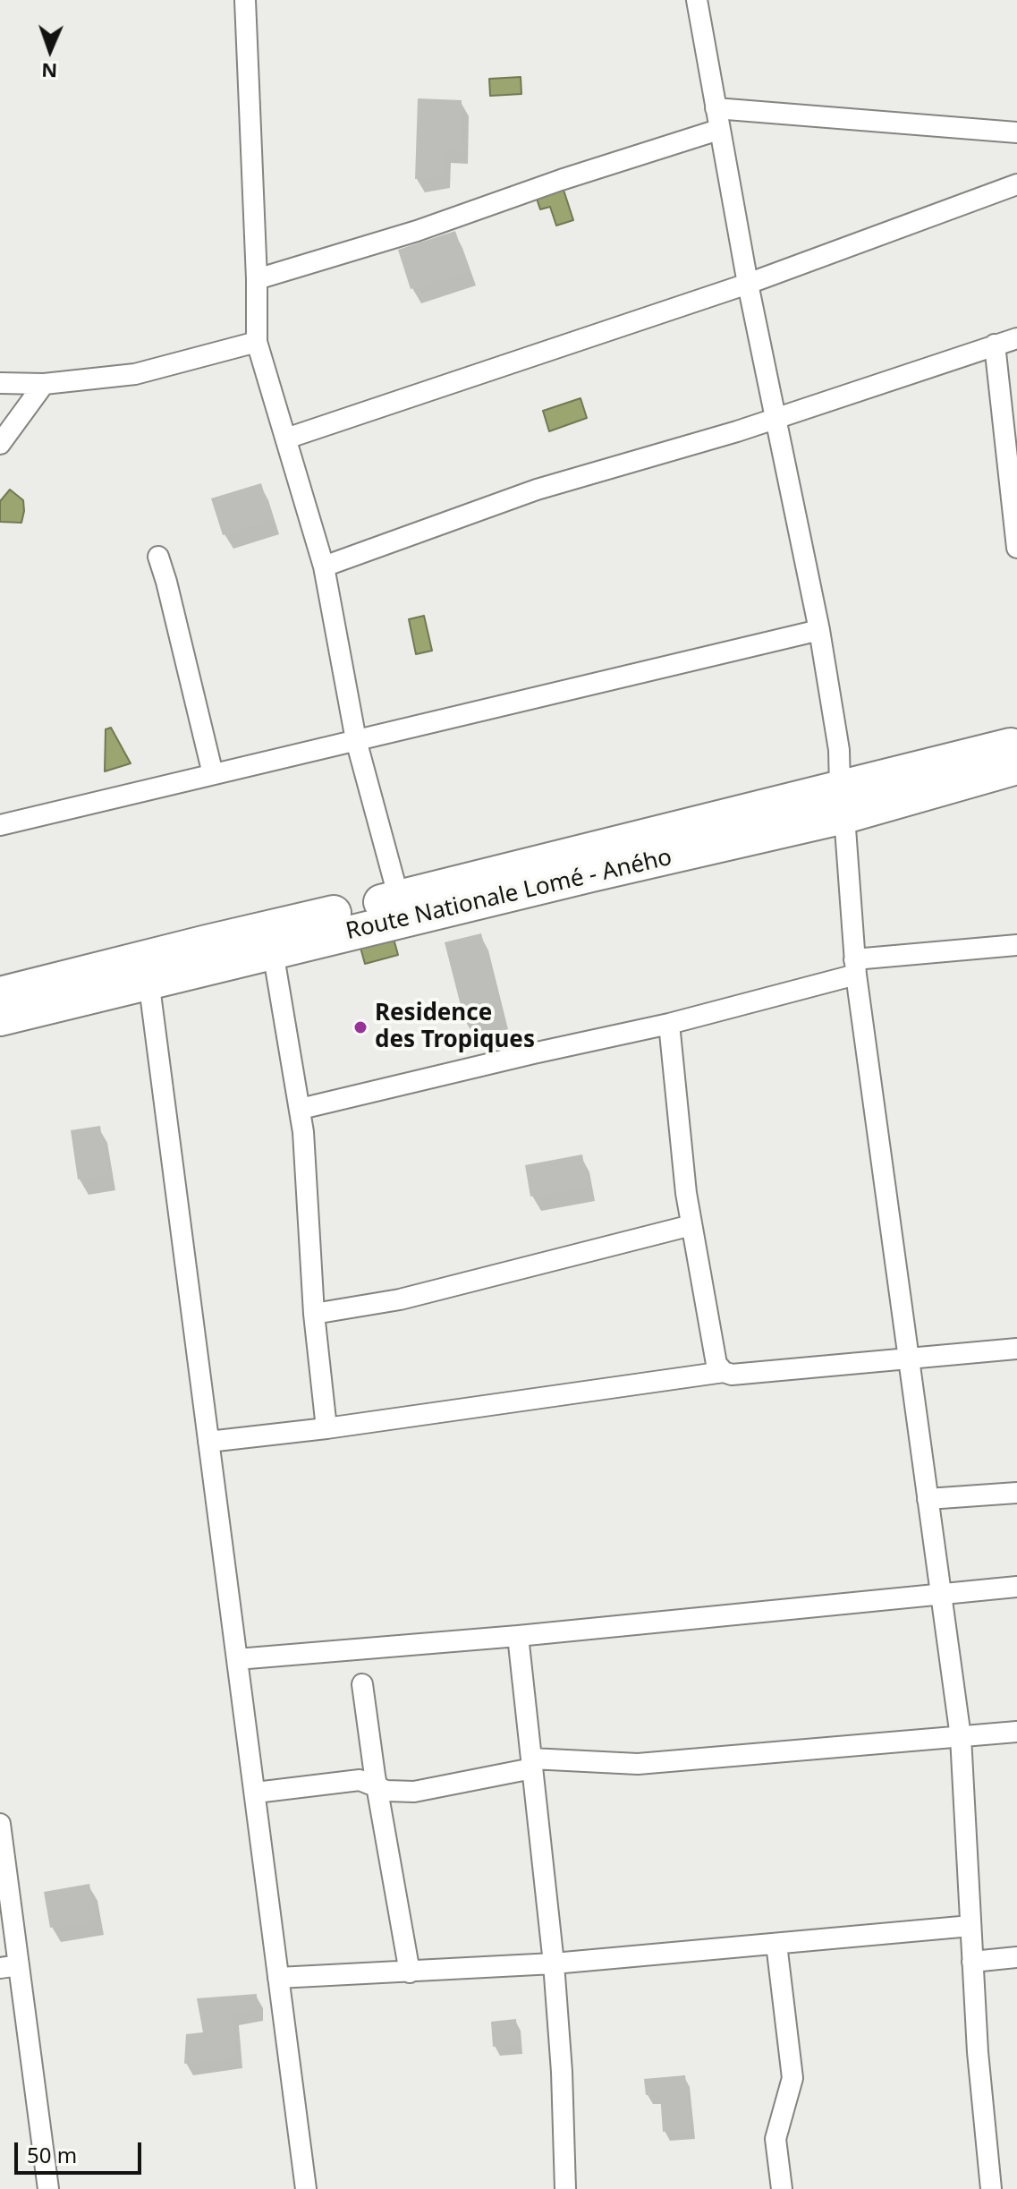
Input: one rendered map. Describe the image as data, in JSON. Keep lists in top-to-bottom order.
{
  "streets": {
    "highway": ["Route Nationale Lomé - Aného"]
  },
  "places": ["Residence des Tropiques"],
  "scale_bar": "50 m",
  "north": "bottom"
}
